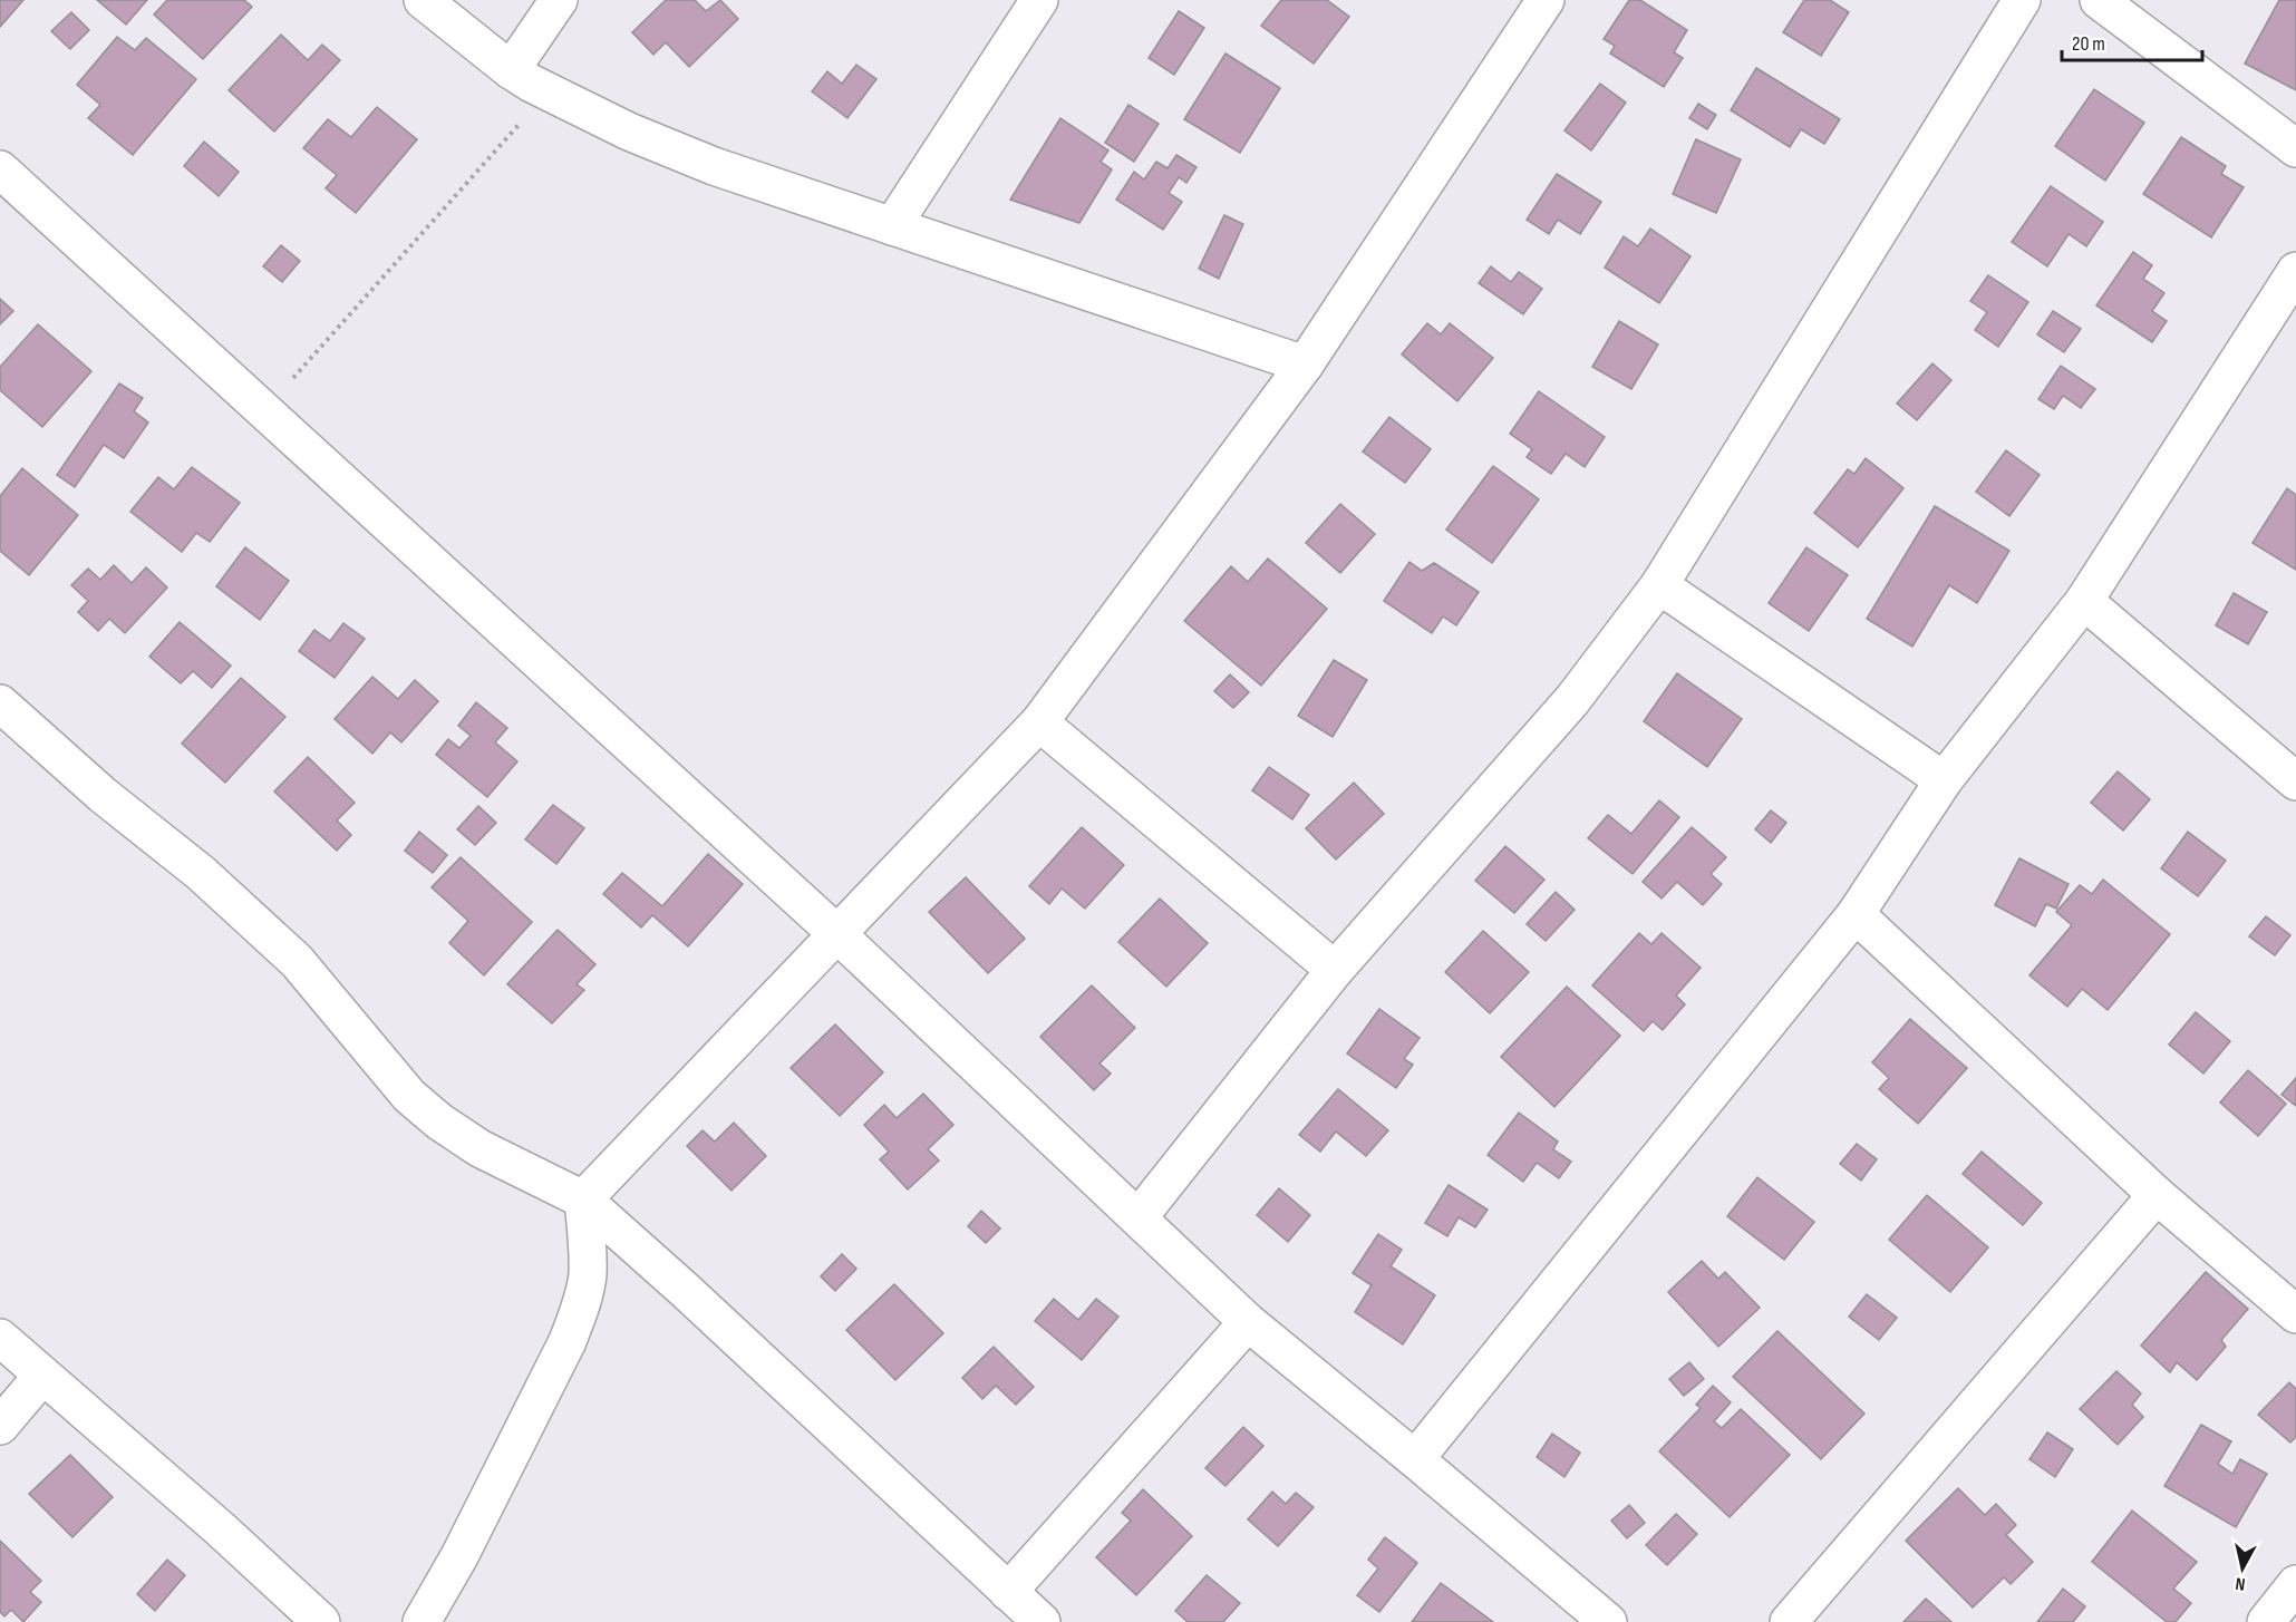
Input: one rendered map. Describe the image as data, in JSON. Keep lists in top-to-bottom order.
{
  "scale_bar": "20 m",
  "north": "bottom"
}
